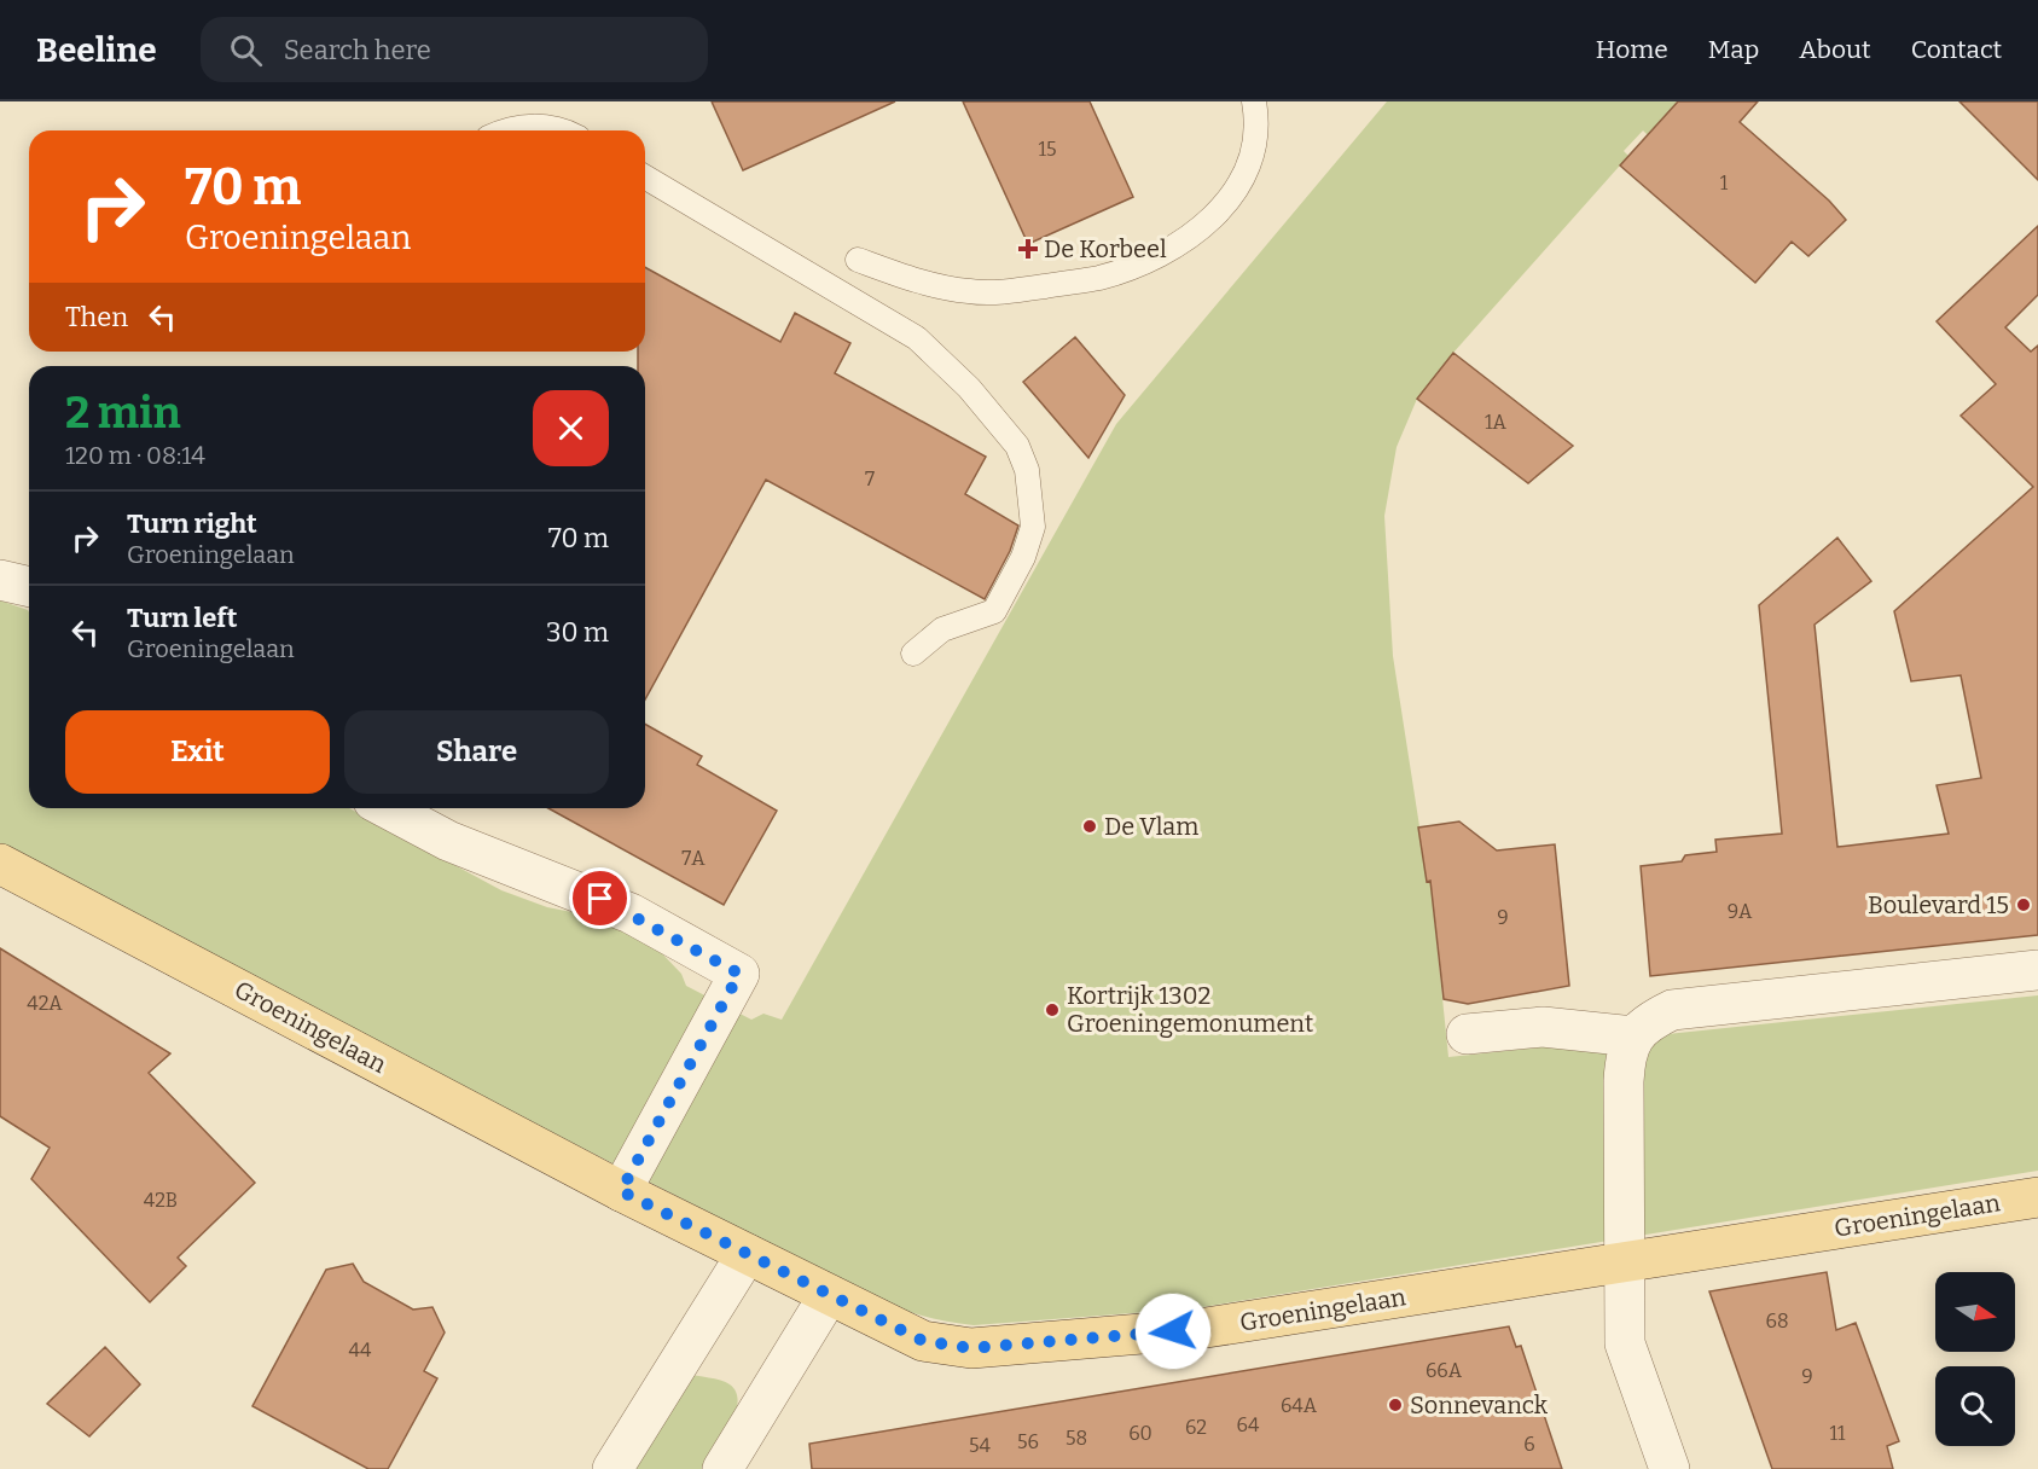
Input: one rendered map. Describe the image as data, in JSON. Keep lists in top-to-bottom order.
{
  "streets": {
    "main road": ["Groeningelaan"]
  },
  "places": {
    "health": ["De Korbeel"],
    "other": [
      "De Vlam",
      "Boulevard 15",
      "Kortrijk 1302 Groeningemonument",
      "Sonnevanck"
    ]
  },
  "house_numbers": [
    "15",
    "1",
    "1A",
    "7",
    "7A",
    "9A",
    "9",
    "42A",
    "42B",
    "68",
    "44",
    "66A",
    "9",
    "64A",
    "64",
    "62",
    "60",
    "11",
    "58",
    "56",
    "6",
    "54"
  ],
  "north": "right",
  "page": {
    "header": "Beeline",
    "search": "Search here",
    "nav": [
      "Home",
      "Map",
      "About",
      "Contact"
    ],
    "turn": ["70 m", "Groeningelaan"],
    "then": "Then",
    "heading": ["2 min", "120 m · 08:14"],
    "list": [
      {
        "name": "Turn right",
        "note": "Groeningelaan",
        "value": "70 m"
      },
      {
        "name": "Turn left",
        "note": "Groeningelaan",
        "value": "30 m"
      }
    ],
    "buttons": ["Exit", "Share"]
  }
}
